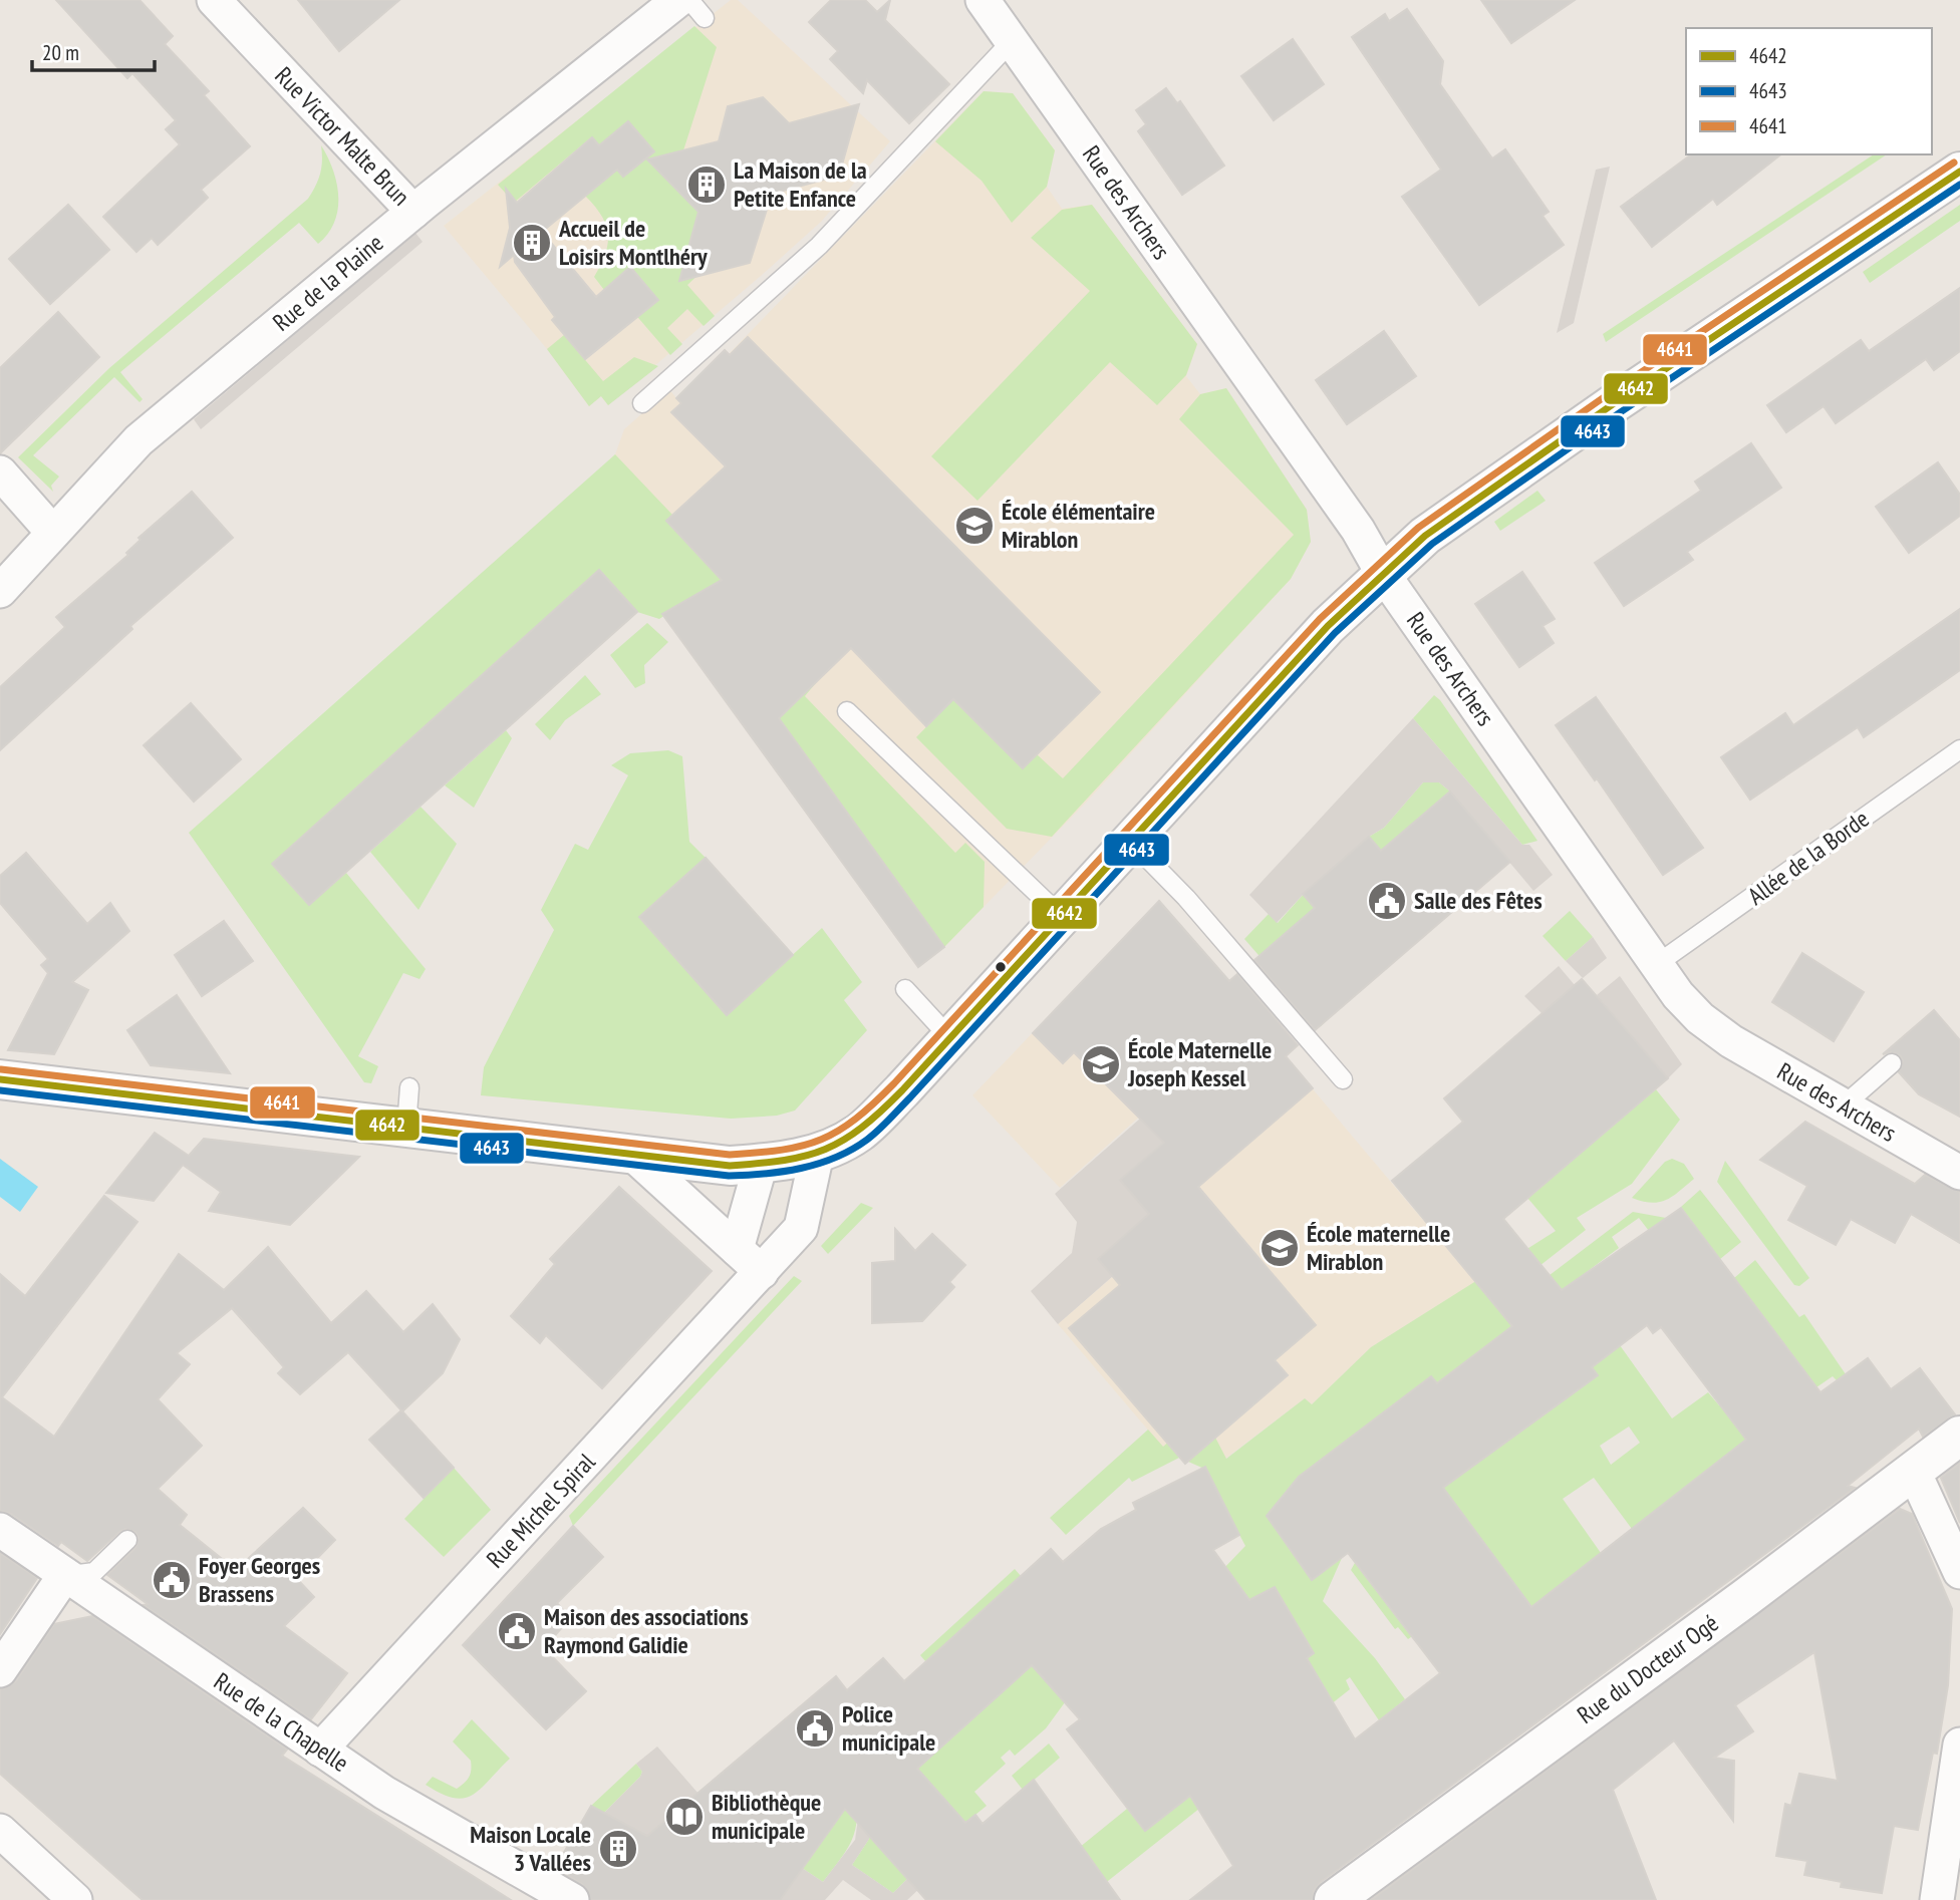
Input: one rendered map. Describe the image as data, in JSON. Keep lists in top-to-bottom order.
{
  "streets": {
    "main road": ["Rue du Docteur Ogé"],
    "street": [
      "Rue Victor Malte Brun",
      "Rue des Archers",
      "Rue de la Plaine",
      "Rue Michel Spiral",
      "Rue de la Chapelle"
    ],
    "lane": ["Allée de la Borde"]
  },
  "crossings": [
    ["Rue Victor Malte Brun", "Rue de la Plaine"],
    ["Rue des Archers", "Allée de la Borde"],
    ["Rue Michel Spiral", "Rue de la Chapelle"]
  ],
  "places": {
    "building": ["La Maison de la Petite Enfance", "Accueil de Loisirs Montlhéry", "Maison Locale 3 Vallées"],
    "school or university": ["École élémentaire Mirablon", "École Maternelle Joseph Kessel", "École maternelle Mirablon"],
    "public building": [
      "Salle des Fêtes",
      "Foyer Georges Brassens",
      "Maison des associations Raymond Galidie",
      "Police municipale"
    ],
    "library": ["Bibliothèque municipale"]
  },
  "lines": ["transit line 4641", "transit line 4642", "transit line 4643"],
  "legend": ["4642", "4643", "4641"],
  "scale_bar": "20 m"
}
